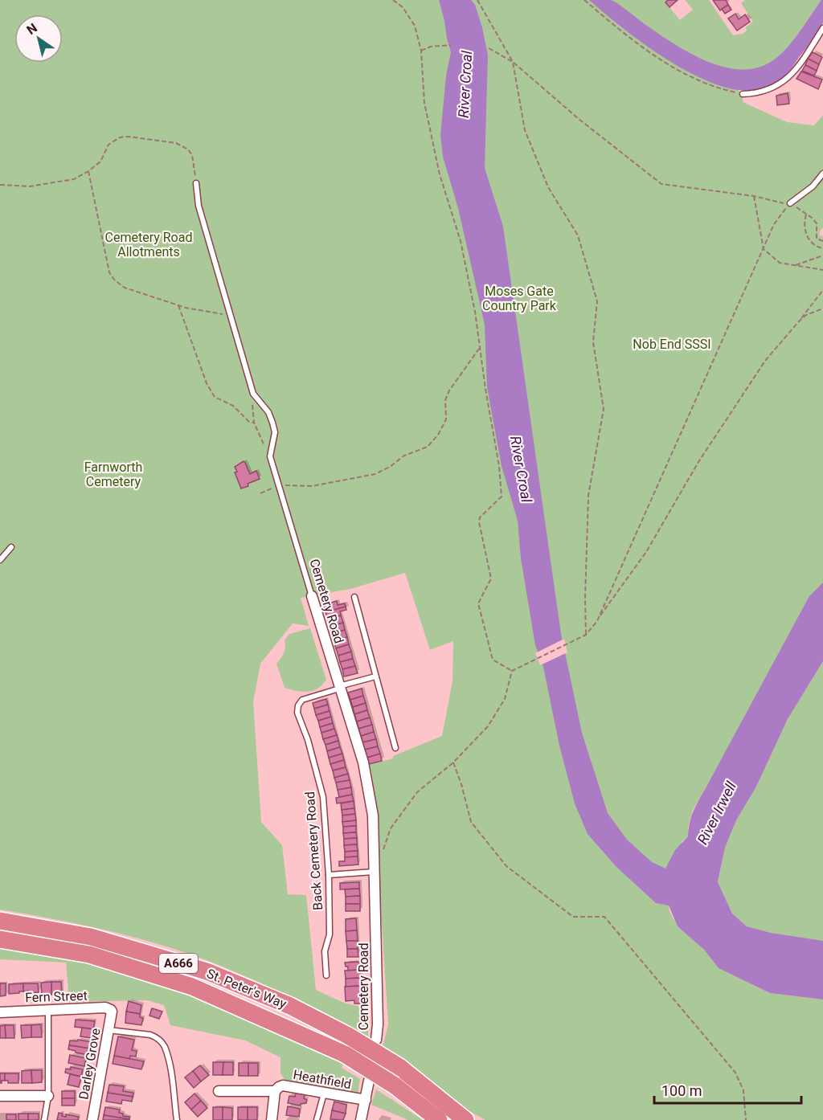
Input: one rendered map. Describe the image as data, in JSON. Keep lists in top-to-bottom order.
{
  "streets": {
    "highway": ["A666", "St. Peter's Way"],
    "street": [
      "Cemetery Road",
      "Fern Street",
      "Darley Grove",
      "Heathfield"
    ],
    "lane": ["Back Cemetery Road"]
  },
  "crossings": [
    ["Cemetery Road", "Back Cemetery Road"],
    ["Fern Street", "Darley Grove"]
  ],
  "water": ["River Croal", "River Irwell"],
  "parks": [
    "Cemetery Road Allotments",
    "Moses Gate Country Park",
    "Nob End SSSI",
    "Farnworth Cemetery"
  ],
  "scale_bar": "100 m",
  "north": "top left"
}
